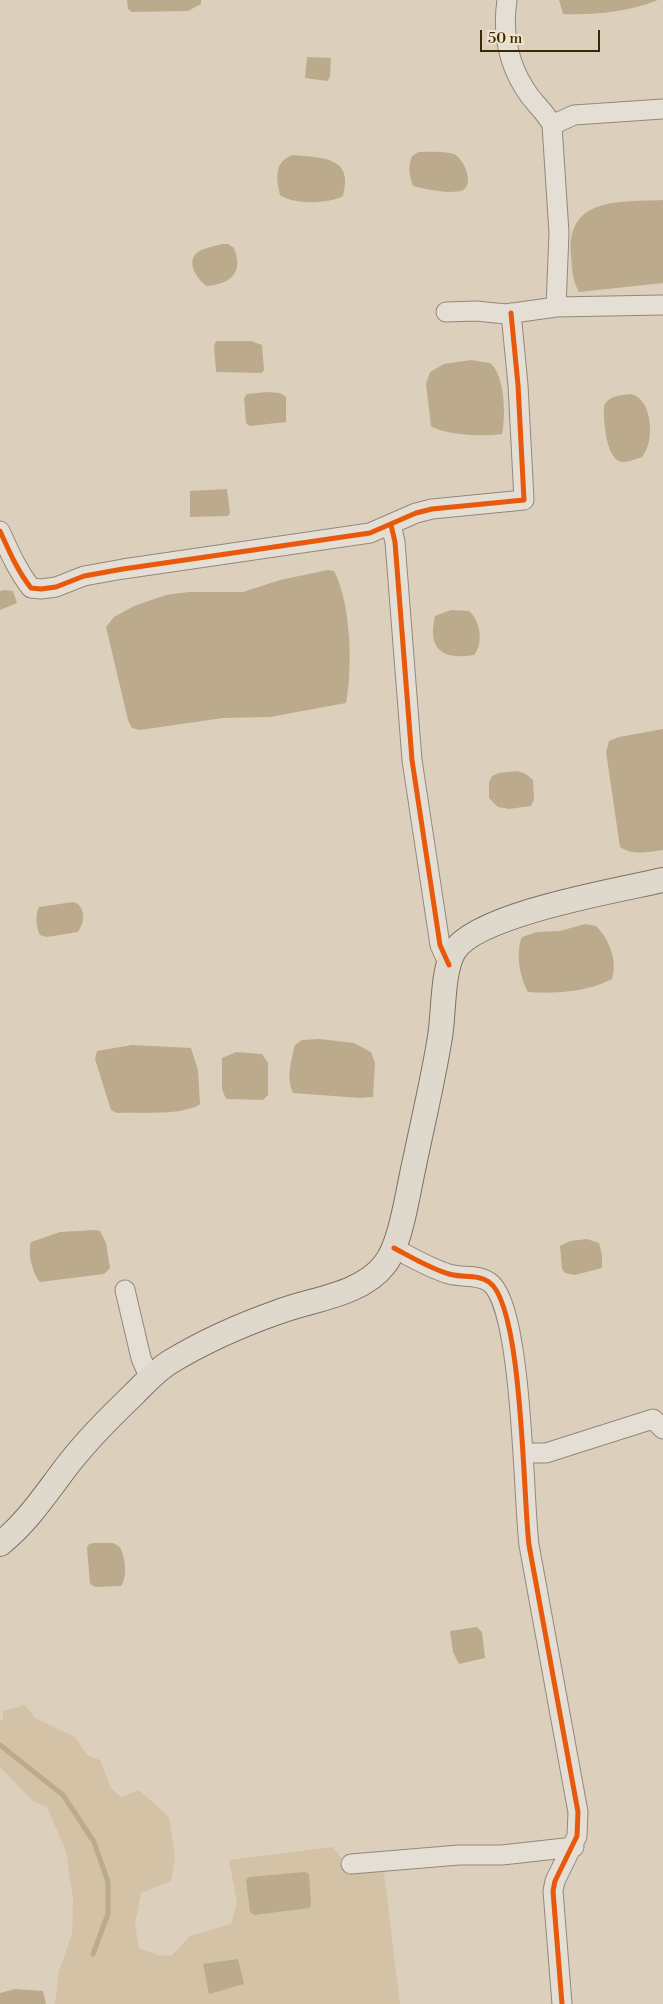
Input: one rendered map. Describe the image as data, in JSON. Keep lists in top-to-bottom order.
{
  "scale_bar": "50 m"
}
